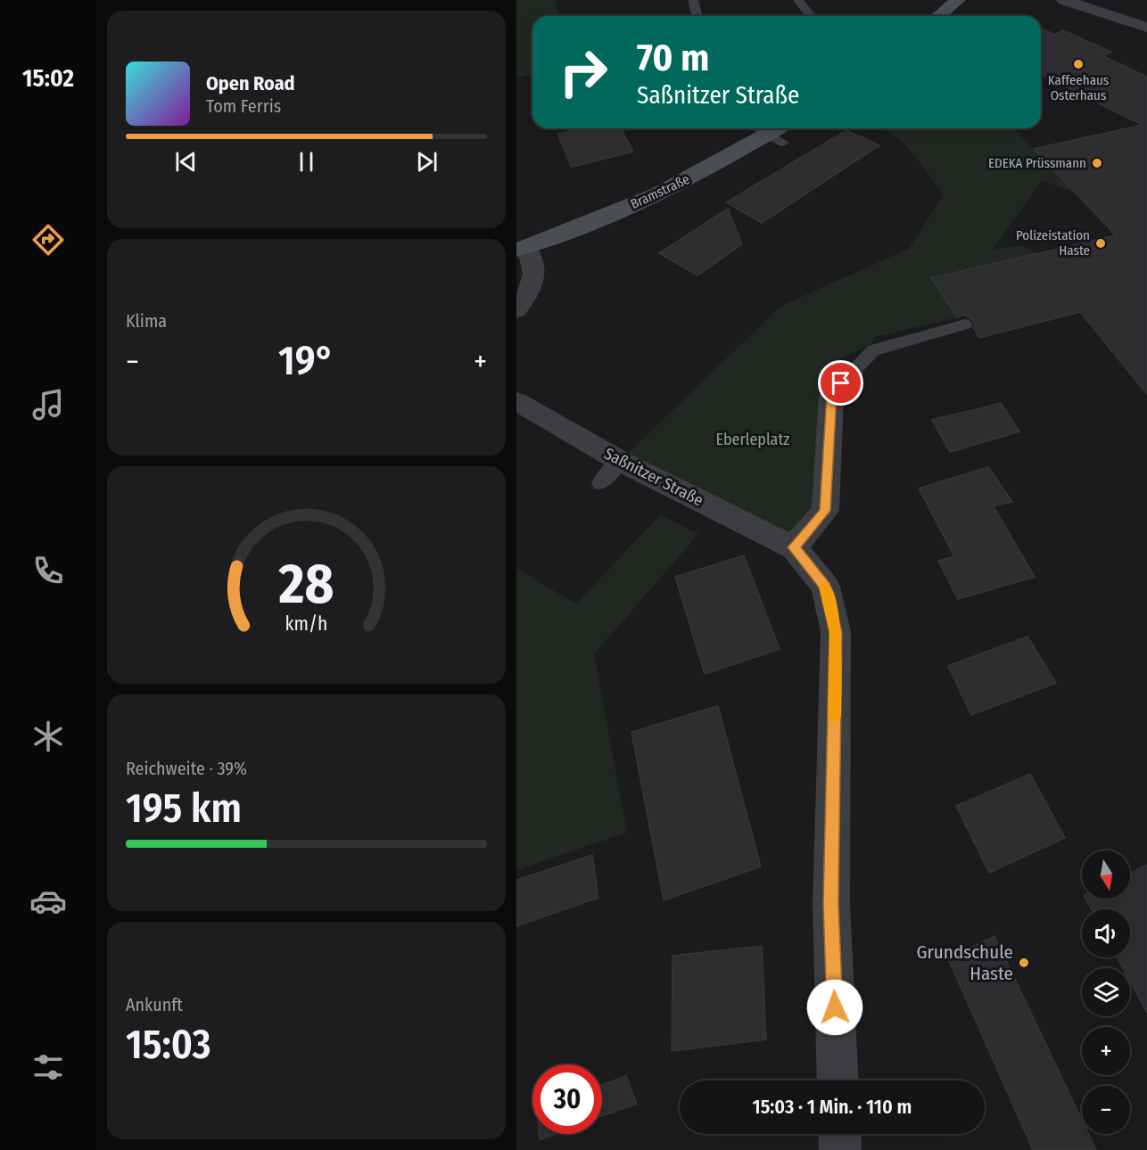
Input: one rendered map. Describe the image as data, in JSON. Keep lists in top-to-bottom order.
{
  "streets": {
    "street": ["Bramstraße", "Saßnitzer Straße"]
  },
  "parks": ["Eberleplatz"],
  "places": [
    "Kaffeehaus Osterhaus",
    "EDEKA Prüssmann",
    "Polizeistation Haste",
    "Grundschule Haste"
  ],
  "north": "bottom",
  "page": {
    "tabs": "15:02",
    "turn": ["70 m", "Saßnitzer Straße"],
    "song": ["Open Road", "Tom Ferris"],
    "tile": [
      "Klima",
      ["Reichweite · 39%", "195 km"],
      ["Ankunft", "15:03"]
    ],
    "heat": ["−", "19°", "+"],
    "map_buttons": ["+", "−"],
    "limit": "30",
    "trip": "15:03 · 1 Min. · 110 m",
    "gauge": ["28", "km/h"]
  }
}
